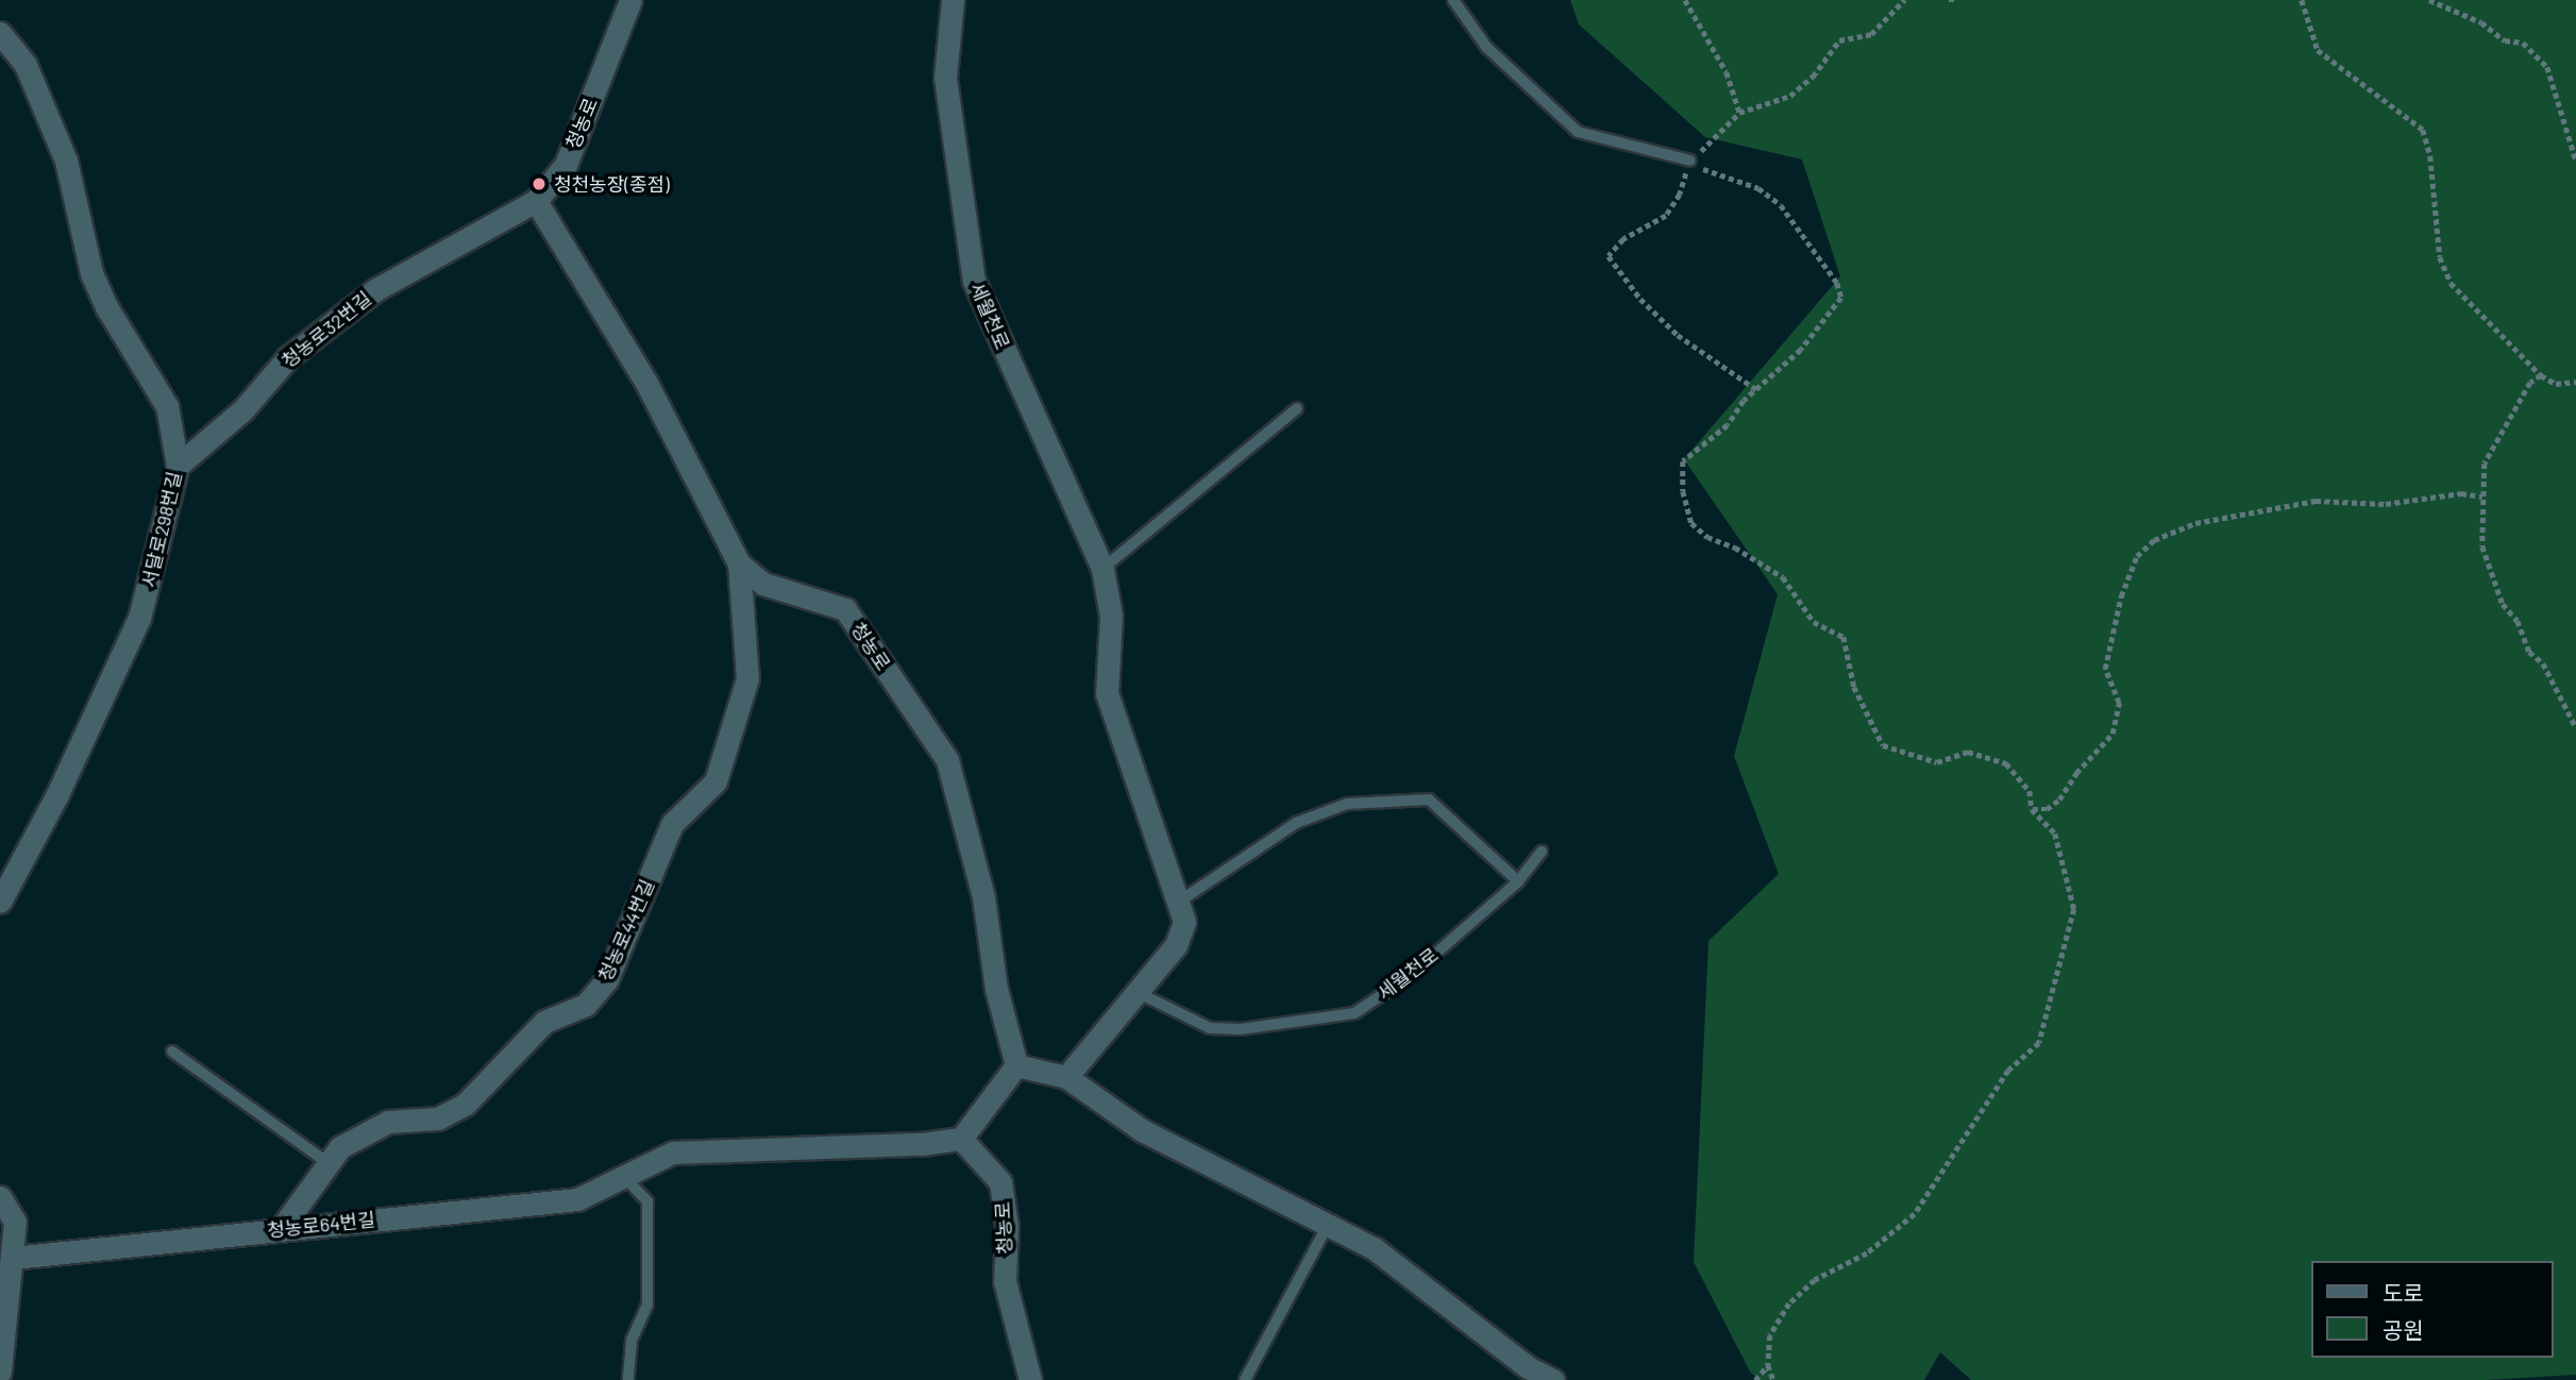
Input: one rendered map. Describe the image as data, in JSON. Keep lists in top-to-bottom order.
{
  "streets": {
    "street": [
      "청농로",
      "세월천로",
      "청농로32번길",
      "서달로298번길",
      "청농로44번길",
      "청농로64번길"
    ]
  },
  "crossings": [
    ["청농로", "청농로32번길"],
    ["청농로", "청농로44번길"],
    ["청농로", "청농로64번길"],
    ["청농로32번길", "서달로298번길"],
    ["청농로44번길", "청농로64번길"]
  ],
  "places": ["청천농장(종점)"],
  "legend": ["도로", "공원"]
}
